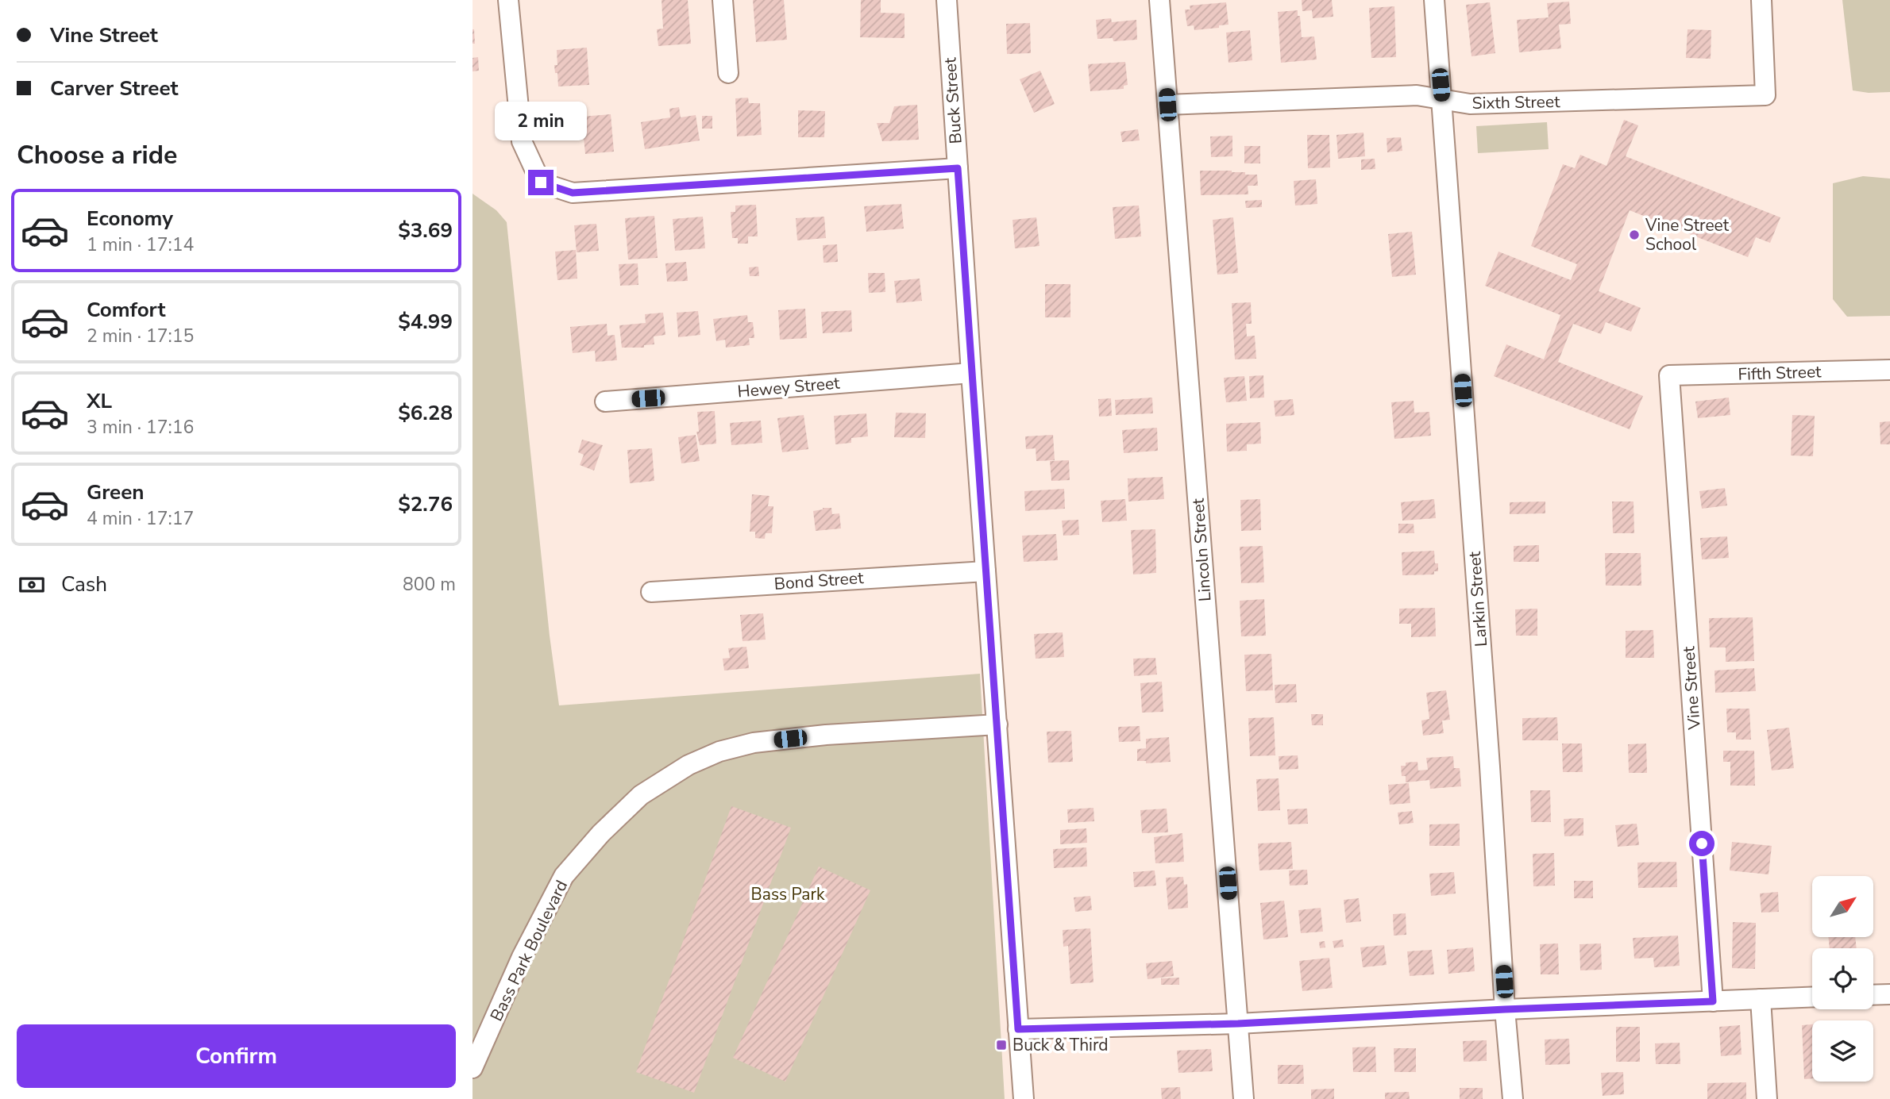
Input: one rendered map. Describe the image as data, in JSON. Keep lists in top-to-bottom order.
{
  "streets": {
    "street": [
      "Buck Street",
      "Sixth Street",
      "Fifth Street",
      "Hewey Street",
      "Lincoln Street",
      "Bond Street",
      "Larkin Street",
      "Vine Street",
      "Bass Park Boulevard"
    ]
  },
  "crossings": [
    ["Buck Street", "Hewey Street"],
    ["Buck Street", "Bond Street"],
    ["Buck Street", "Bass Park Boulevard"],
    ["Sixth Street", "Lincoln Street"],
    ["Sixth Street", "Larkin Street"],
    ["Fifth Street", "Vine Street"]
  ],
  "parks": ["Bass Park"],
  "places": {
    "other": ["Vine Street School"],
    "transit": ["Buck & Third"]
  },
  "north": "top right",
  "page": {
    "banner": ["Vine Street", "Carver Street"],
    "bubble": "2 min",
    "heading": "Choose a ride",
    "list": [
      {
        "name": "Economy",
        "note": "1 min · 17:14",
        "value": "$3.69"
      },
      {
        "name": "Comfort",
        "note": "2 min · 17:15",
        "value": "$4.99"
      },
      {
        "name": "XL",
        "note": "3 min · 17:16",
        "value": "$6.28"
      },
      {
        "name": "Green",
        "note": "4 min · 17:17",
        "value": "$2.76"
      }
    ],
    "pay": ["Cash", "800 m"],
    "buttons": "Confirm"
  }
}
